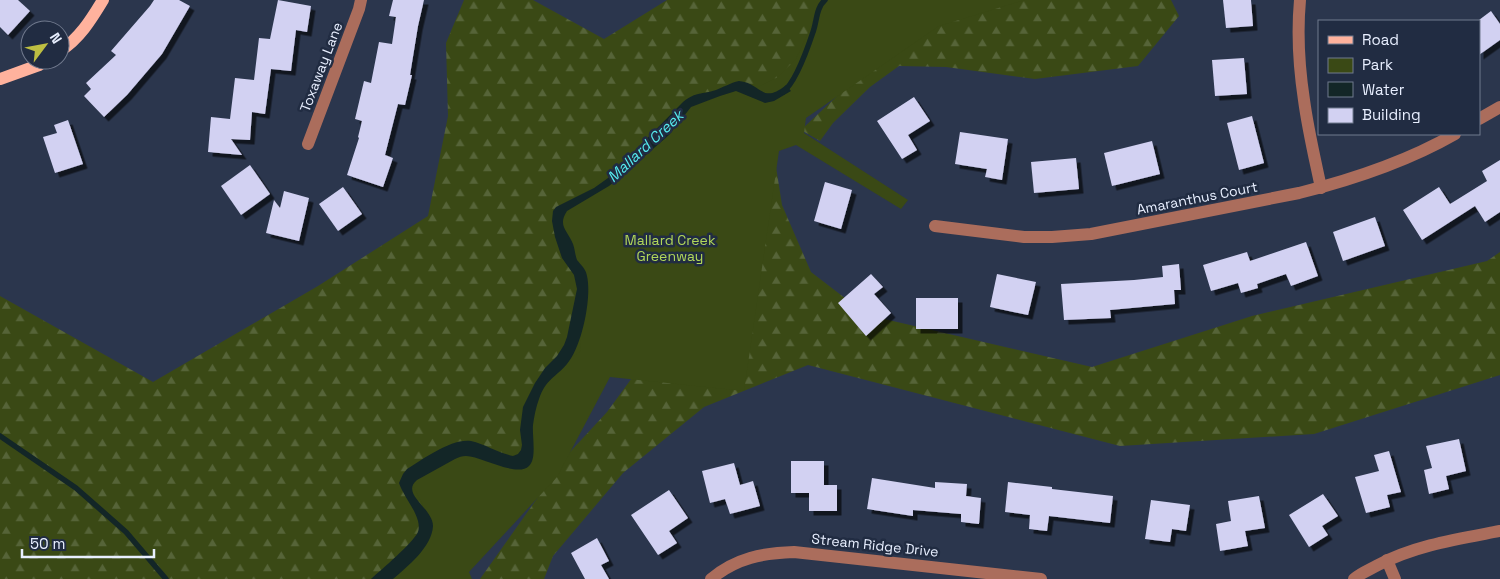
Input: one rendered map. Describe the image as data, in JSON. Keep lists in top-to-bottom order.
{
  "streets": {
    "street": ["Toxaway Lane", "Amaranthus Court", "Stream Ridge Drive"]
  },
  "water": ["Mallard Creek"],
  "parks": ["Mallard Creek Greenway"],
  "legend": [
    "Road",
    "Park",
    "Water",
    "Building"
  ],
  "scale_bar": "50 m",
  "north": "top right"
}
